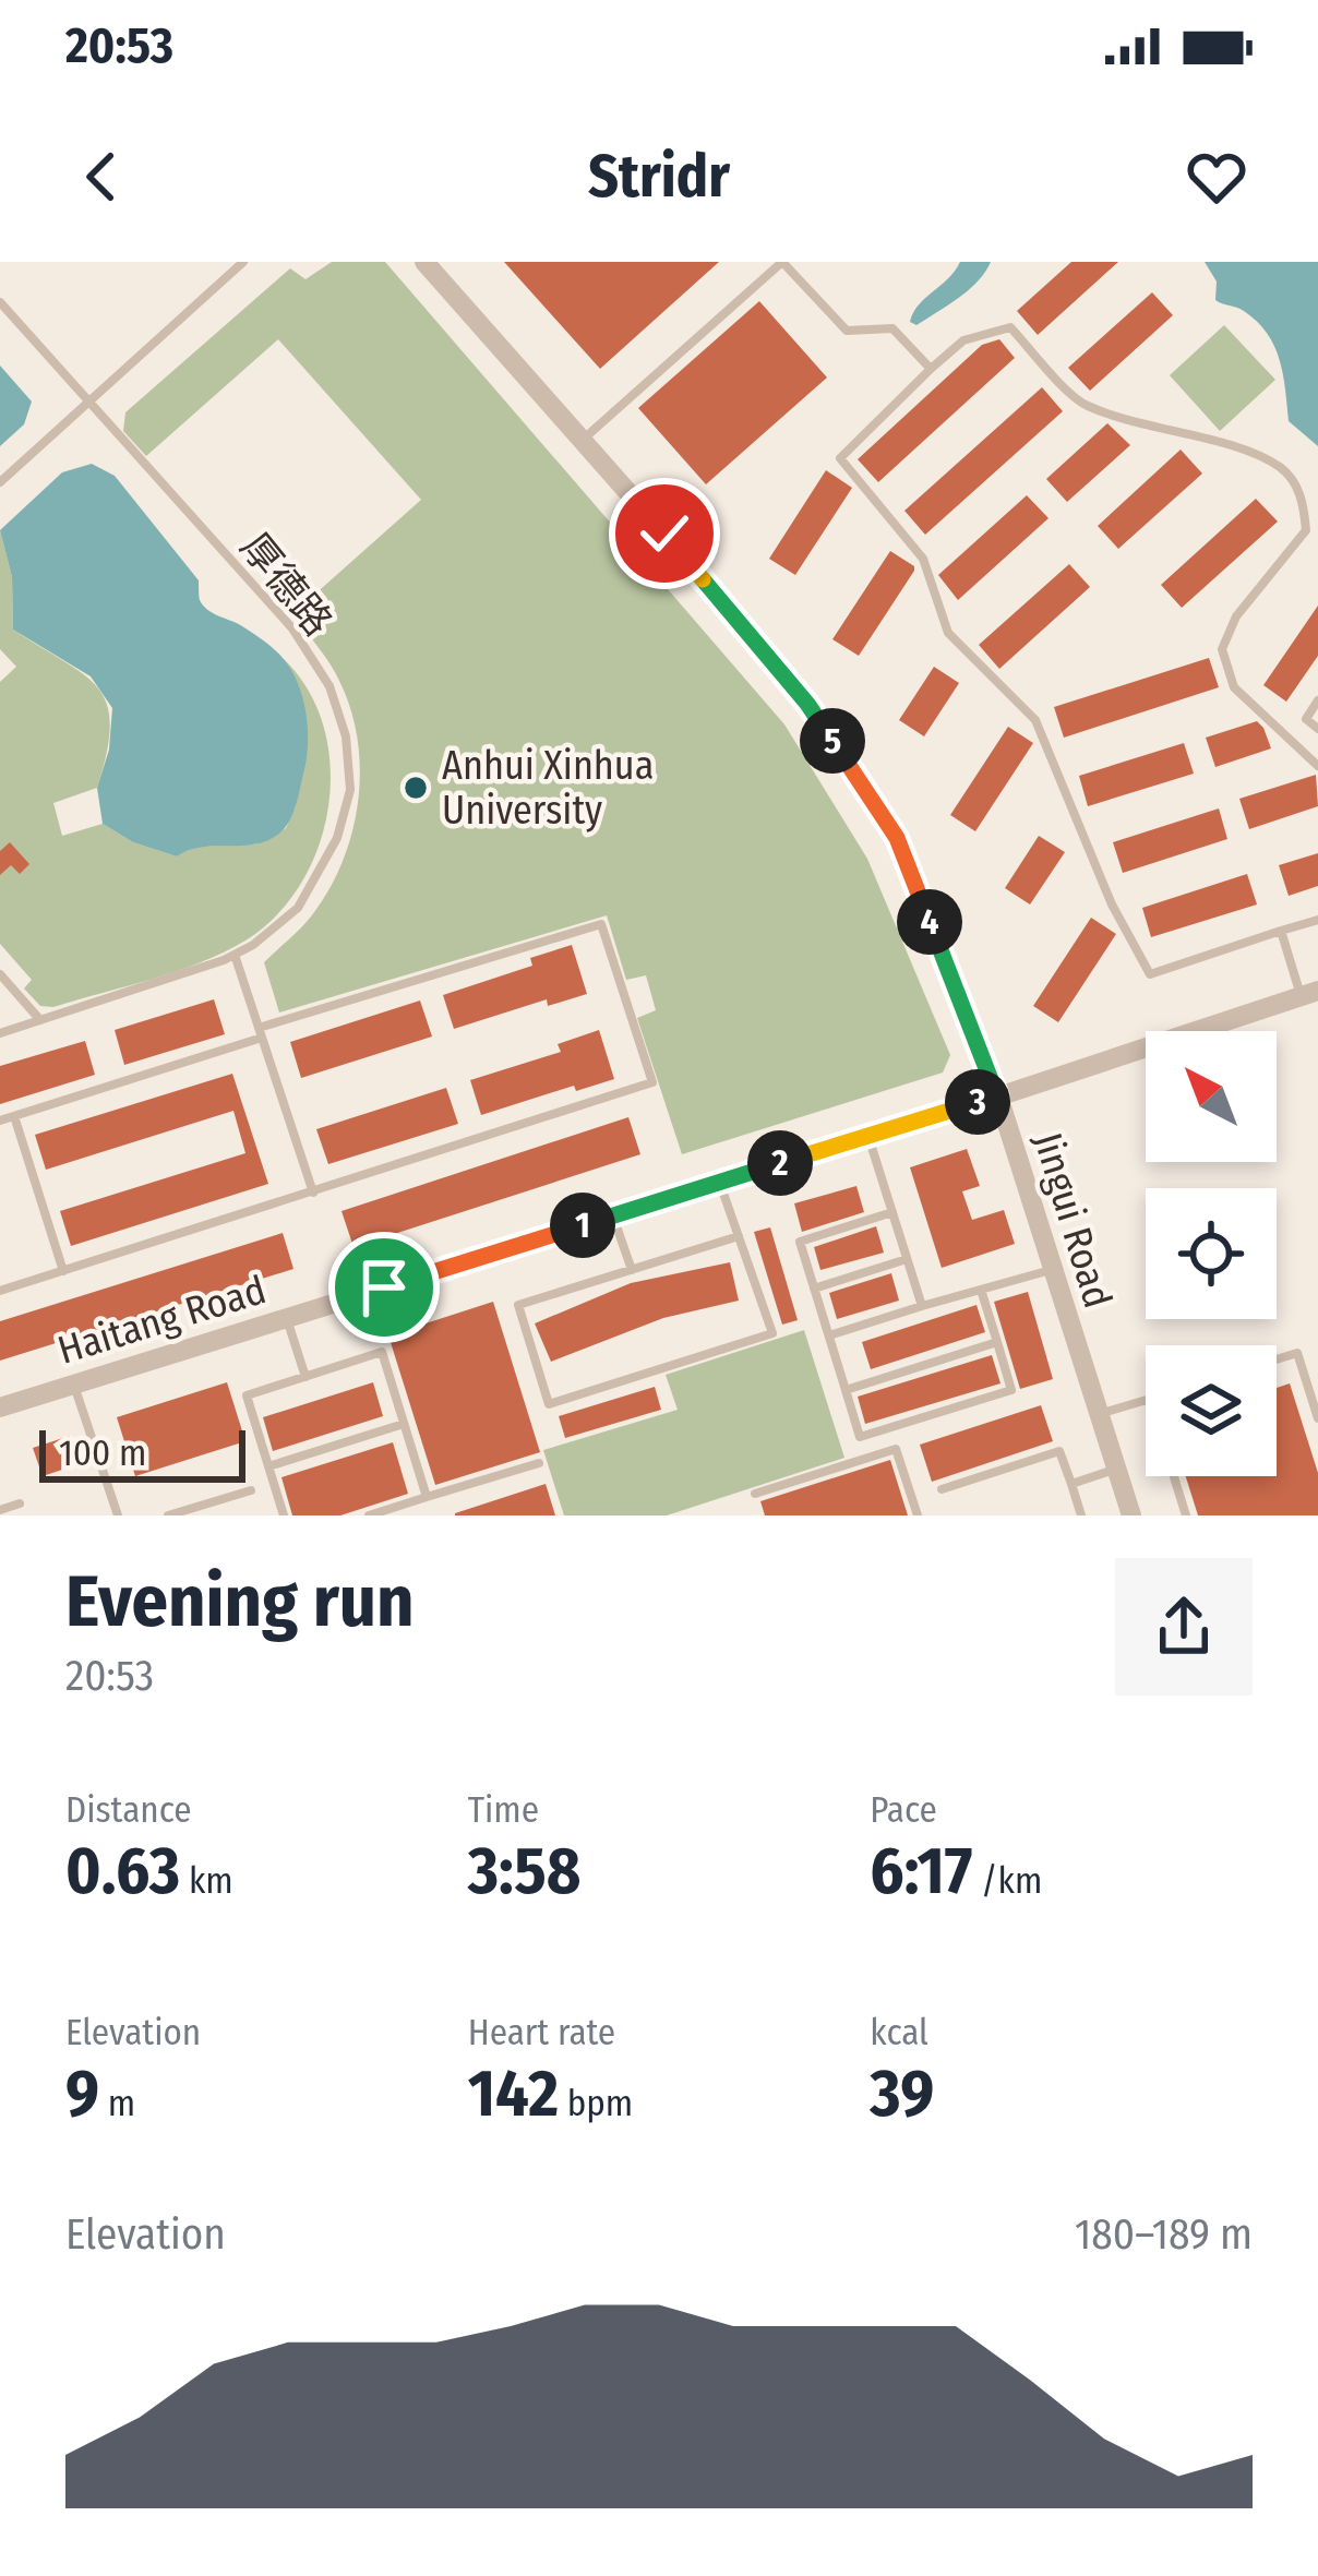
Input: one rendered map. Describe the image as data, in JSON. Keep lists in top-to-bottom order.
{
  "streets": {
    "street": ["Jingui Road", "Haitang Road"],
    "lane": ["厚德路"]
  },
  "crossings": [
    ["Jingui Road", "Haitang Road"]
  ],
  "places": ["Anhui Xinhua University"],
  "scale_bar": "100 m",
  "north": "top left",
  "page": {
    "status": "20:53",
    "header": "Stridr",
    "pins": [
      "5",
      "4",
      "3",
      "2",
      "1"
    ],
    "scale": "100 m",
    "heading": ["Evening run", "20:53"],
    "stats": [
      ["Distance", "0.63 km"],
      ["Time", "3:58"],
      ["Pace", "6:17 /km"],
      ["Elevation", "9 m"],
      ["Heart rate", "142 bpm"],
      ["kcal", "39"]
    ],
    "chart": ["Elevation", "180–189 m"]
  }
}
